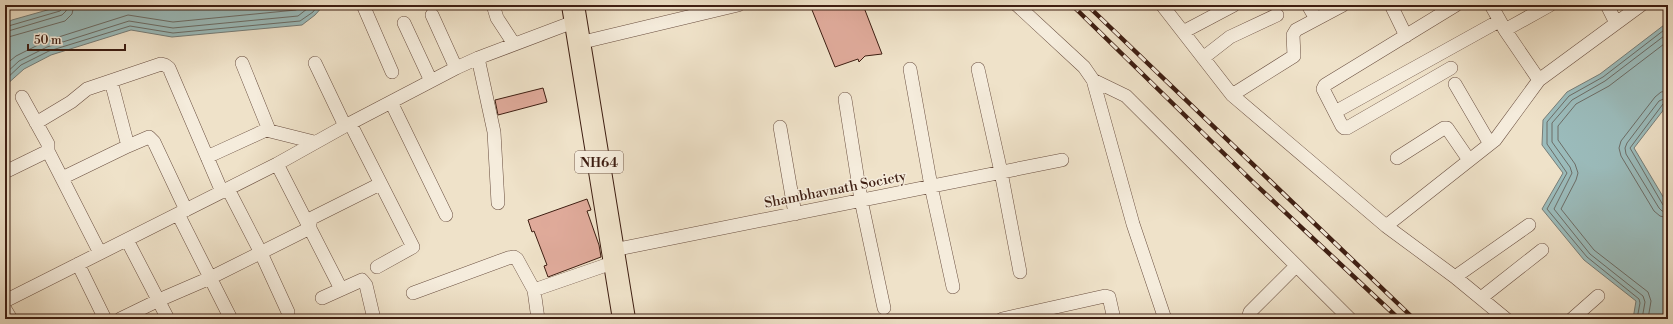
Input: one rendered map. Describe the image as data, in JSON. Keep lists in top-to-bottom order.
{
  "streets": {
    "highway": ["NH64"],
    "street": ["Shambhavnath Society"]
  },
  "crossings": [
    ["NH64", "Shambhavnath Society"]
  ],
  "scale_bar": "50 m"
}
